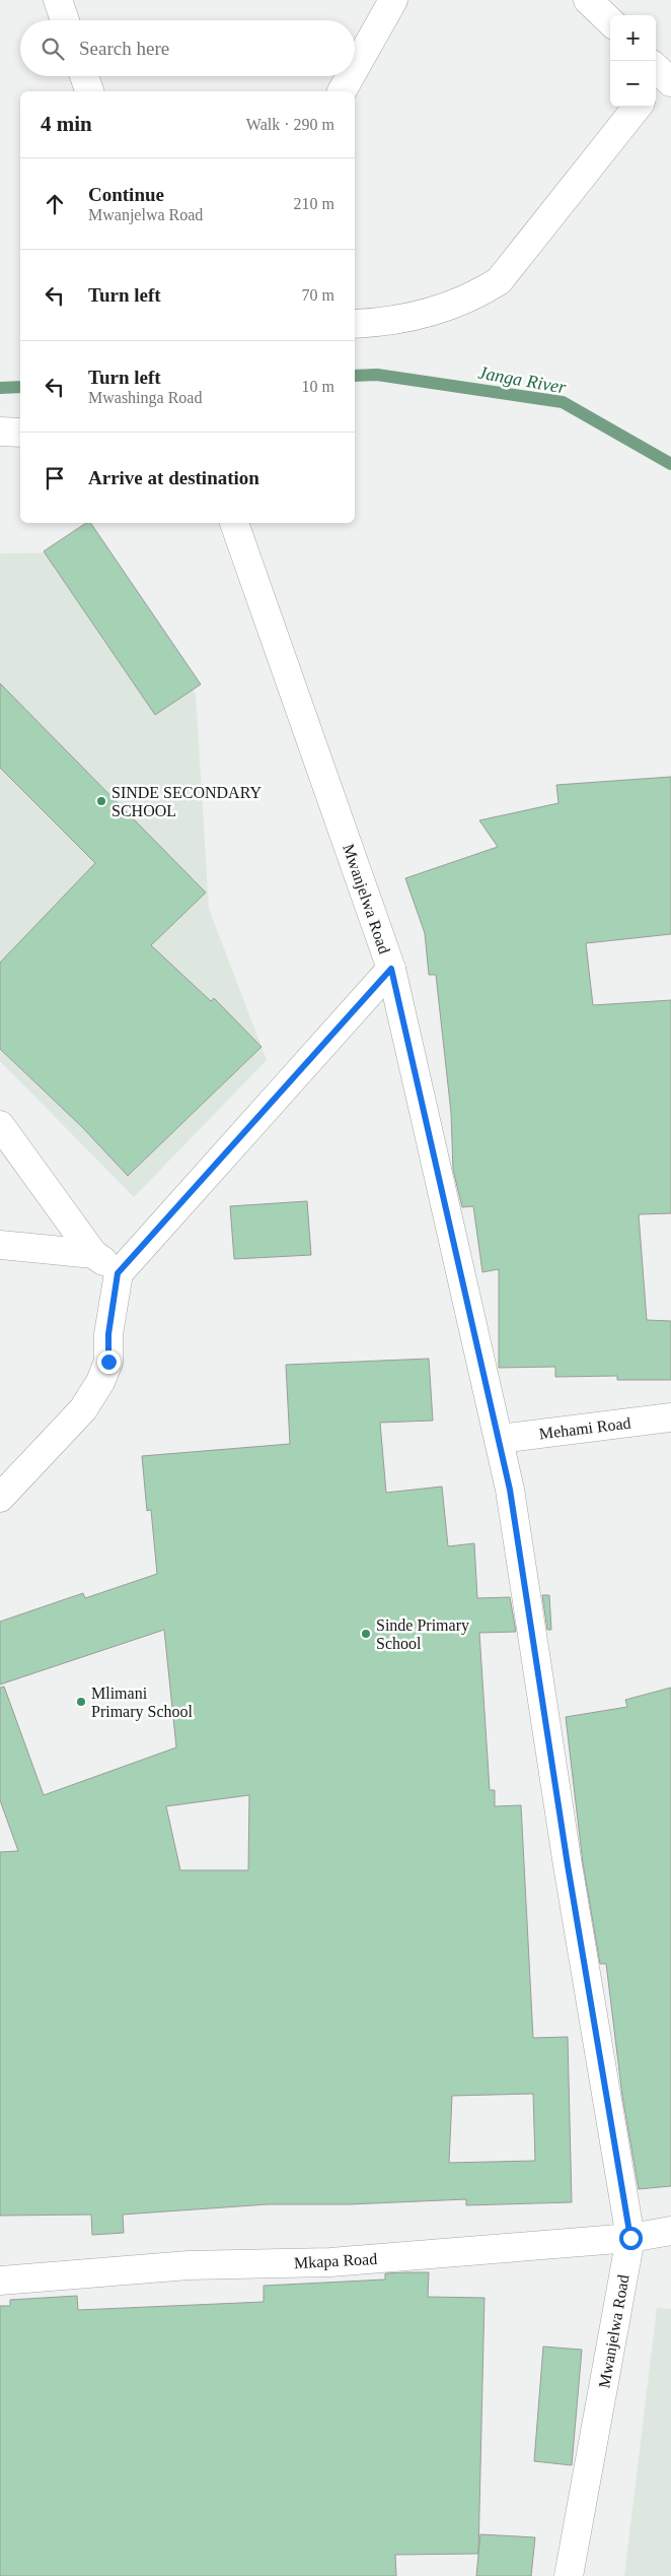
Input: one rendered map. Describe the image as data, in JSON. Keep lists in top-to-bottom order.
{
  "streets": {
    "street": ["Mwanjelwa Road", "Mehami Road", "Mkapa Road"]
  },
  "crossings": [
    ["Mwanjelwa Road", "Mehami Road"],
    ["Mwanjelwa Road", "Mkapa Road"]
  ],
  "water": ["Janga River"],
  "places": ["SINDE SECONDARY SCHOOL", "Sinde Primary School", "Mlimani Primary School"],
  "page": {
    "map_buttons": ["+", "−"],
    "search": "Search here",
    "heading": ["4 min", "Walk · 290 m"],
    "list": [
      ["Continue", "Mwanjelwa Road", "210 m"],
      ["Turn left", "70 m"],
      ["Turn left", "Mwashinga Road", "10 m"],
      "Arrive at destination"
    ]
  }
}
